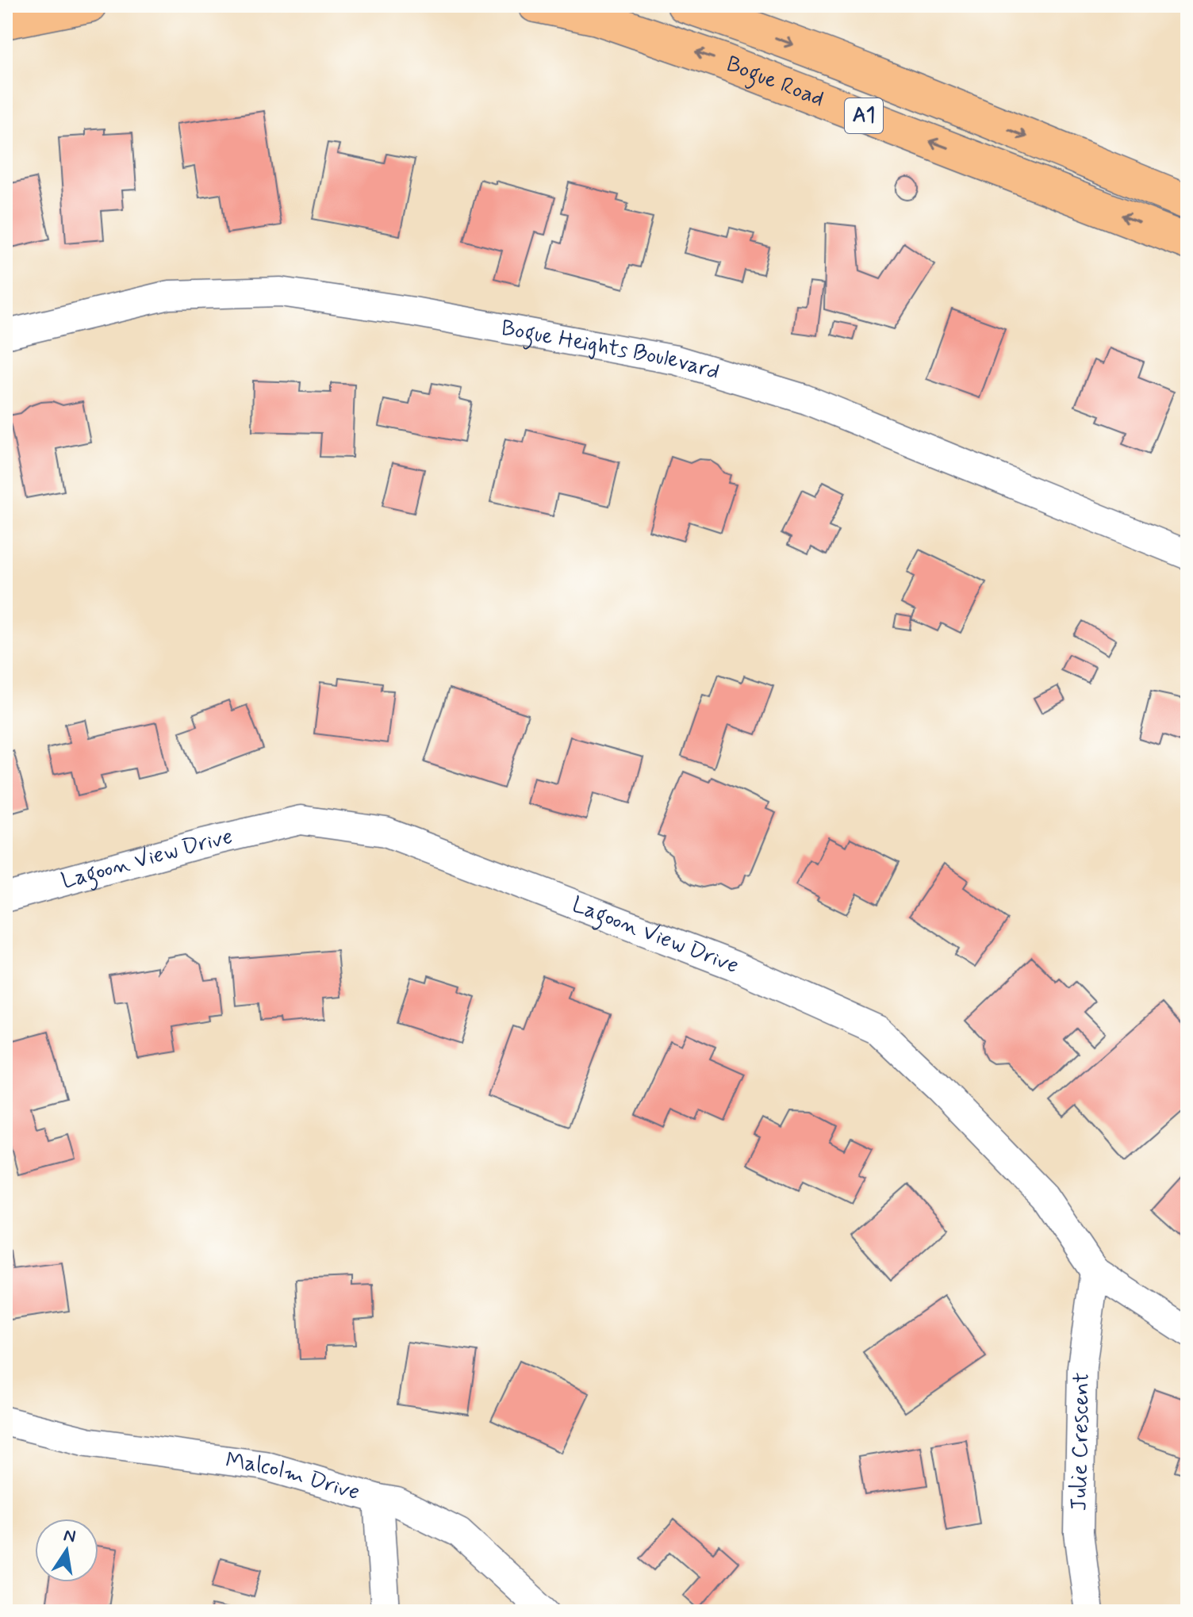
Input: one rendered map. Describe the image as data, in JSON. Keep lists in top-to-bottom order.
{
  "streets": {
    "main road": ["Bogue Road", "A1"],
    "street": [
      "Bogue Heights Boulevard",
      "Lagoon View Drive",
      "Julie Crescent",
      "Malcolm Drive"
    ]
  },
  "crossings": [
    ["Lagoon View Drive", "Julie Crescent"]
  ],
  "north": "top"
}
